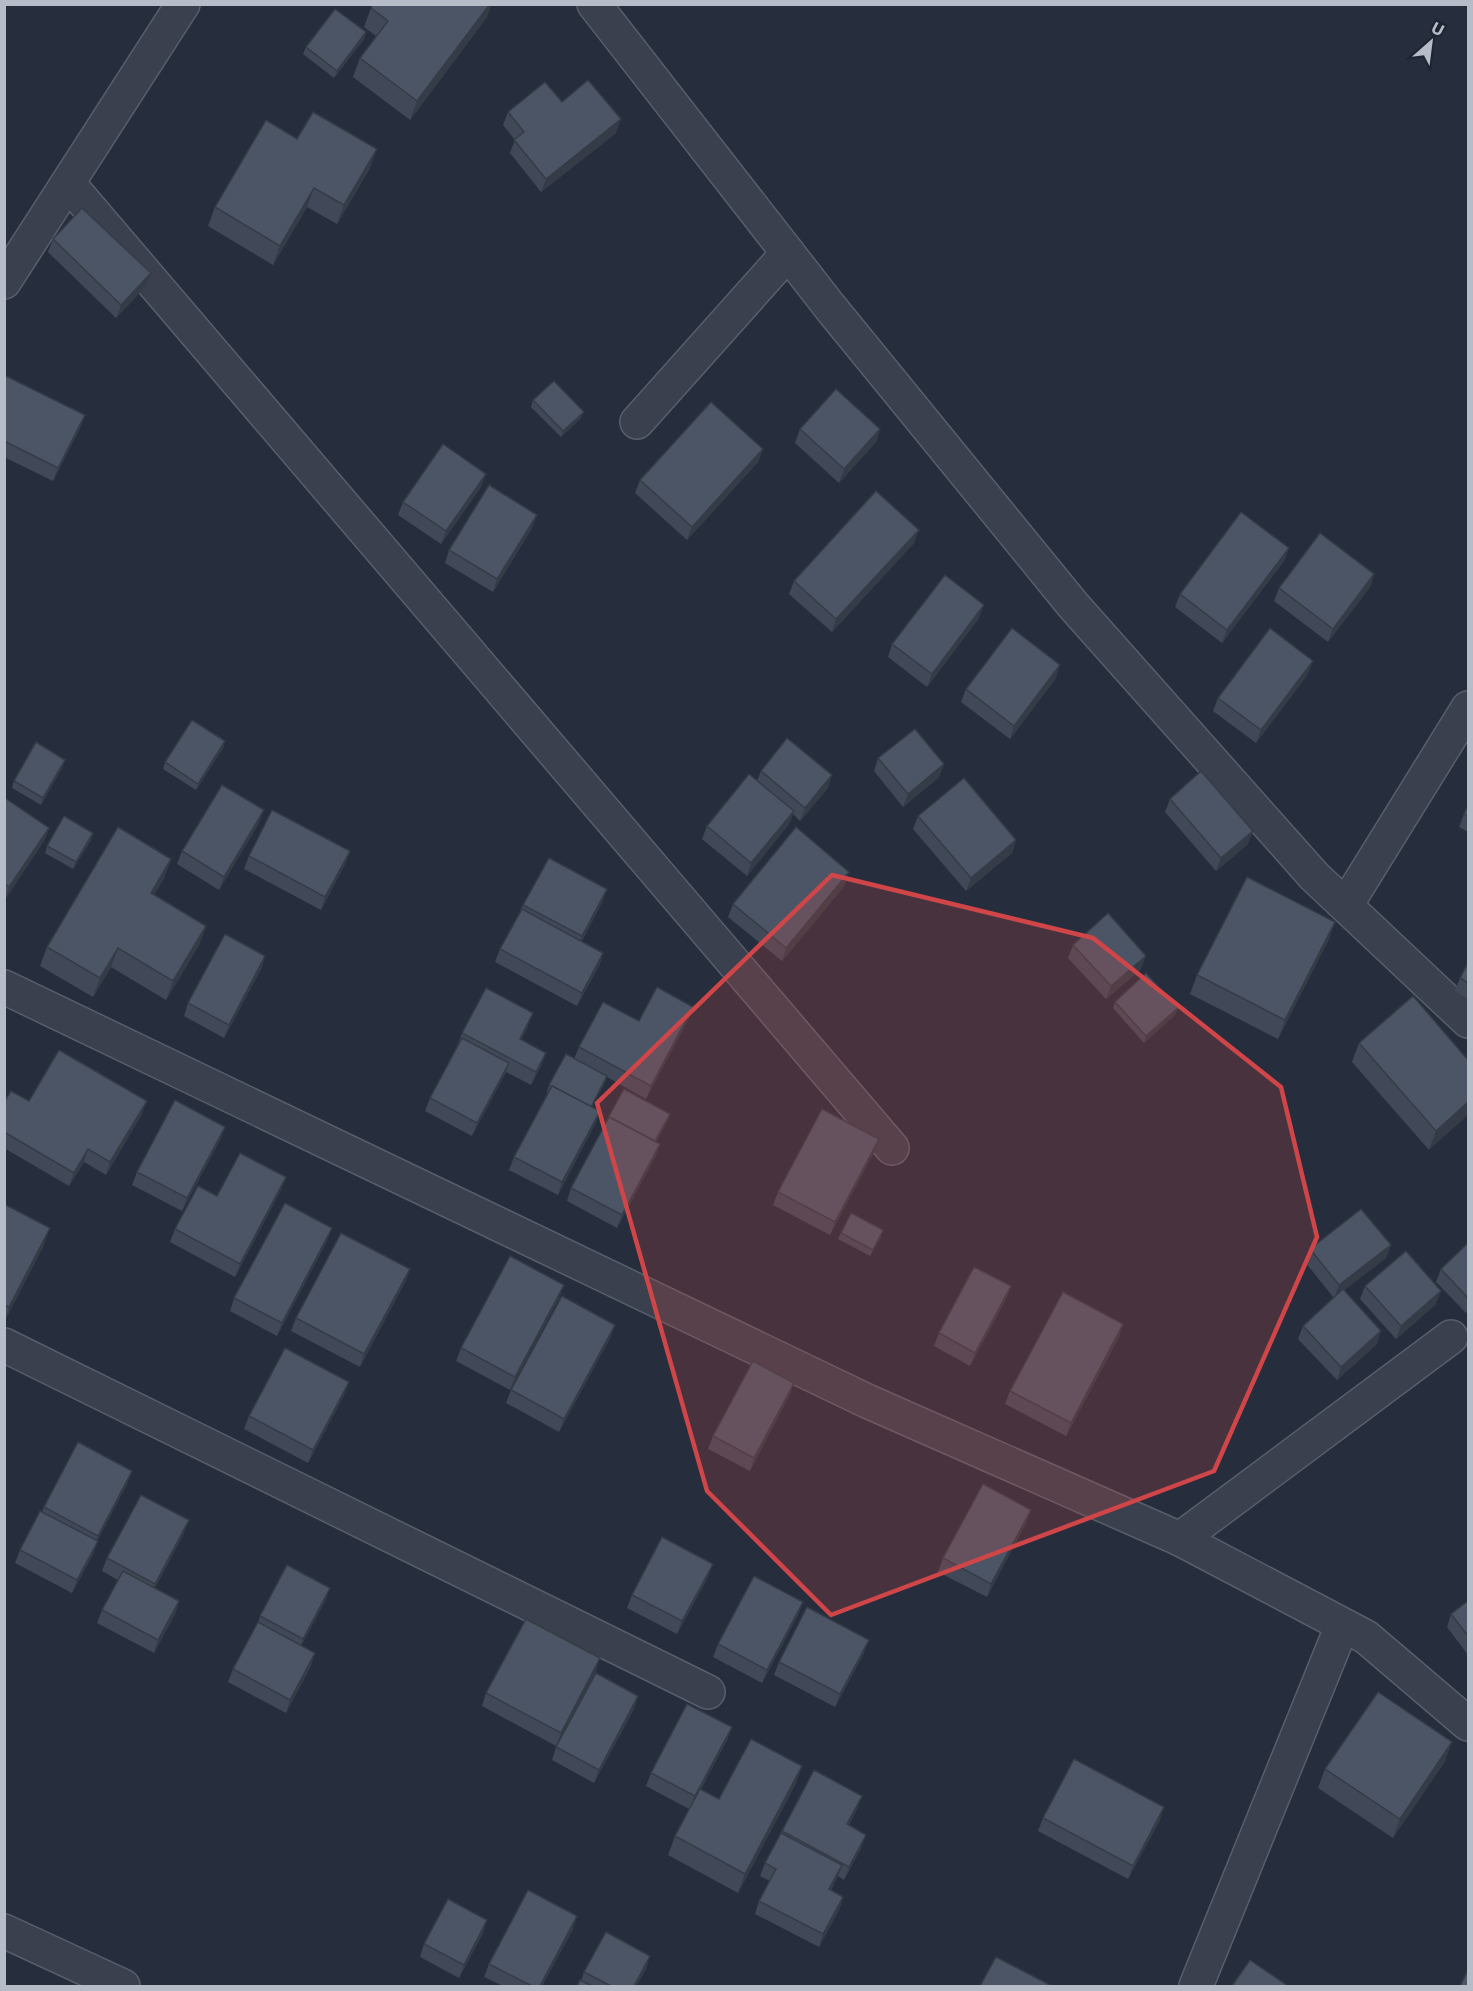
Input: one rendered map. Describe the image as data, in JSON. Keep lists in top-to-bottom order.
{
  "north": "top right"
}
